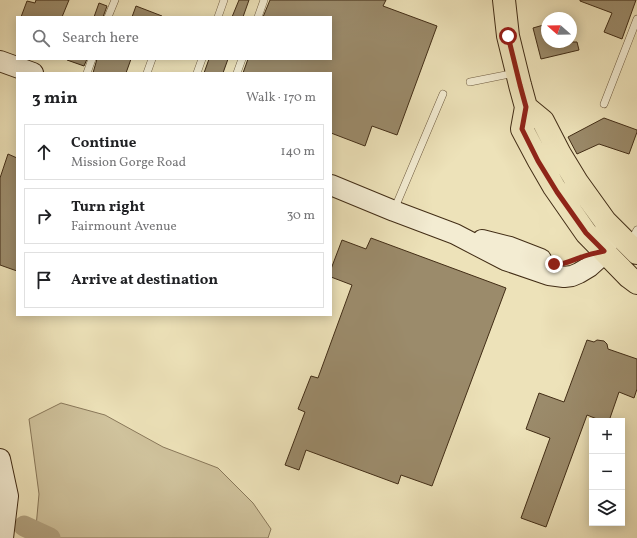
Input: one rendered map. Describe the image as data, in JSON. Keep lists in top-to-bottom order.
{
  "north": "left",
  "page": {
    "search": "Search here",
    "heading": ["3 min", "Walk · 170 m"],
    "list": [
      ["Continue", "Mission Gorge Road", "140 m"],
      ["Turn right", "Fairmount Avenue", "30 m"],
      "Arrive at destination"
    ],
    "map_buttons": ["+", "−"]
  }
}
